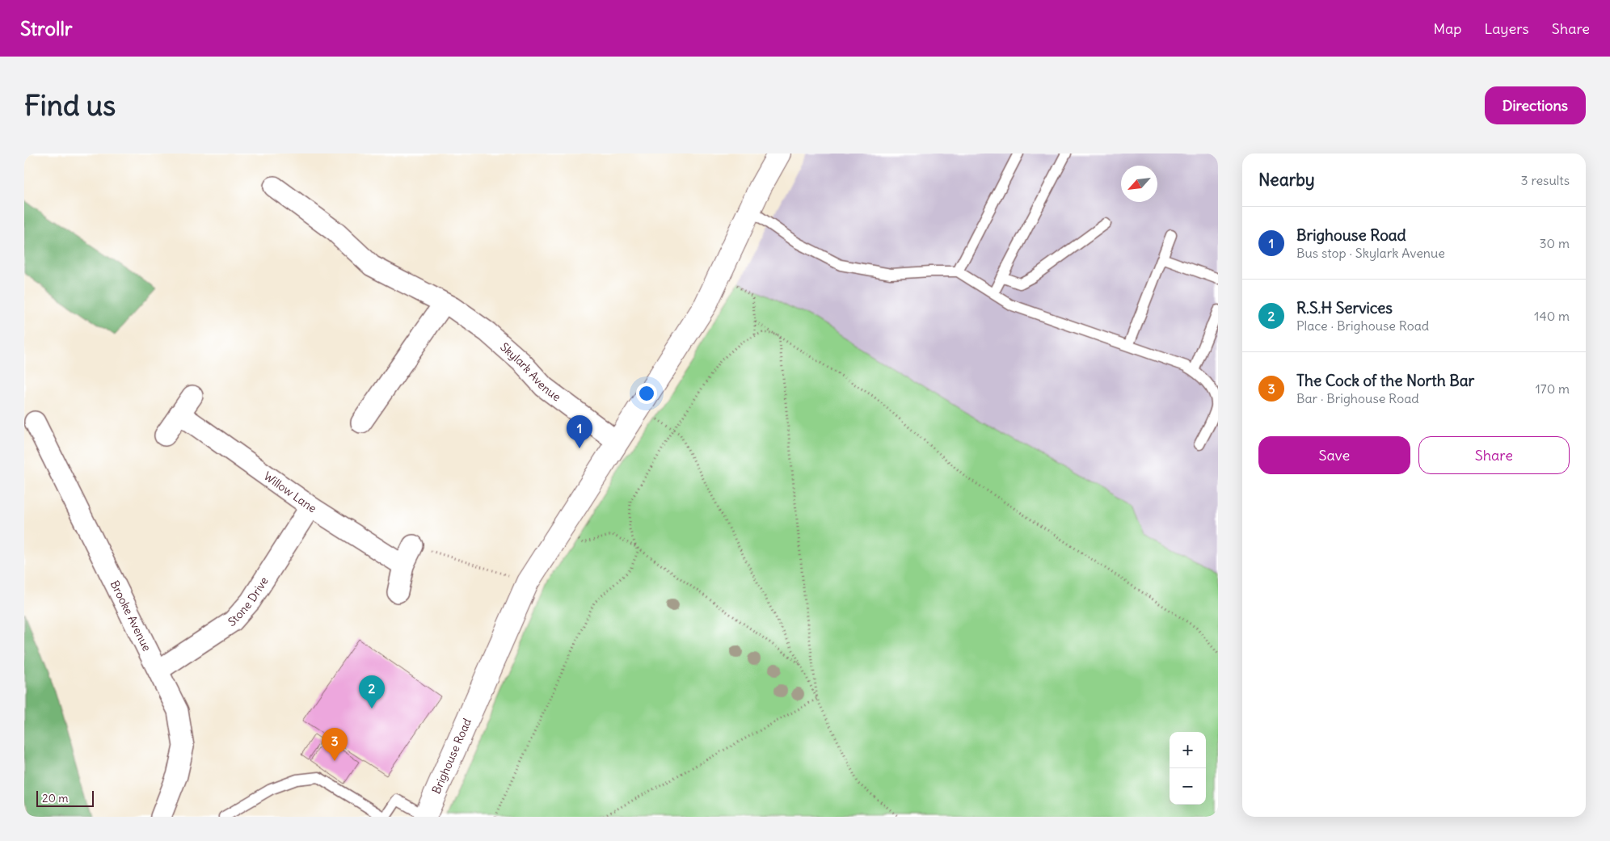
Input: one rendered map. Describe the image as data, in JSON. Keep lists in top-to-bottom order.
{
  "streets": {
    "main road": ["Brighouse Road"],
    "street": [
      "Skylark Avenue",
      "Willow Lane",
      "Stone Drive",
      "Brooke Avenue"
    ]
  },
  "crossings": [
    ["Skylark Avenue", "Brighouse Road"],
    ["Willow Lane", "Stone Drive"],
    ["Stone Drive", "Brooke Avenue"]
  ],
  "scale_bar": "20 m",
  "north": "bottom left",
  "page": {
    "header": "Strollr",
    "nav": ["Map", "Layers", "Share"],
    "buttons": [
      "Directions",
      ["Save", "Share"]
    ],
    "title": "Find us",
    "heading": ["Nearby", "3 results"],
    "list": [
      {
        "mark": "1",
        "name": "Brighouse Road",
        "note": "Bus stop · Skylark Avenue",
        "value": "30 m"
      },
      {
        "mark": "2",
        "name": "R.S.H Services",
        "note": "Place · Brighouse Road",
        "value": "140 m"
      },
      {
        "mark": "3",
        "name": "The Cock of the North Bar",
        "note": "Bar · Brighouse Road",
        "value": "170 m"
      }
    ],
    "pins": ["1", "2", "3"],
    "map_buttons": ["+", "−"],
    "scale": "20 m"
  }
}
